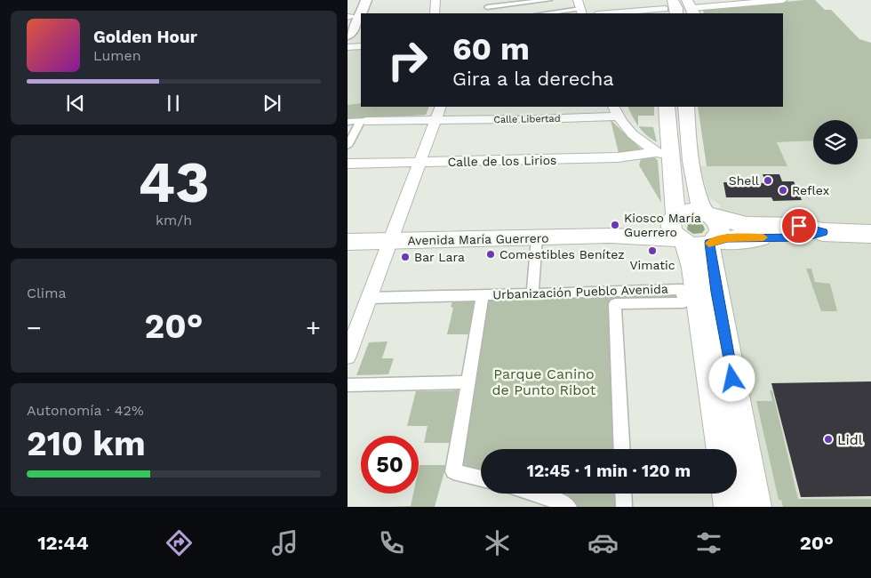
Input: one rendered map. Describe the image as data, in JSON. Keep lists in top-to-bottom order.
{
  "streets": {
    "main road": ["Avenida María Guerrero"],
    "street": ["Calle Libertad", "Calle de los Lirios", "Urbanización Pueblo Avenida"]
  },
  "parks": ["Parque Canino de Punto Ribot"],
  "places": [
    "Shell",
    "Reflex",
    "Kiosco María Guerrero",
    "Vimatic",
    "Comestibles Benítez",
    "Bar Lara",
    "Lidl"
  ],
  "page": {
    "turn": ["60 m", "Gira a la derecha"],
    "song": ["Golden Hour", "Lumen"],
    "tile": [
      ["43", "km/h"],
      "Clima",
      ["Autonomía · 42%", "210 km"]
    ],
    "heat": ["−", "20°", "+"],
    "limit": "50",
    "trip": "12:45 · 1 min · 120 m",
    "tabs": ["12:44", "20°"]
  }
}
